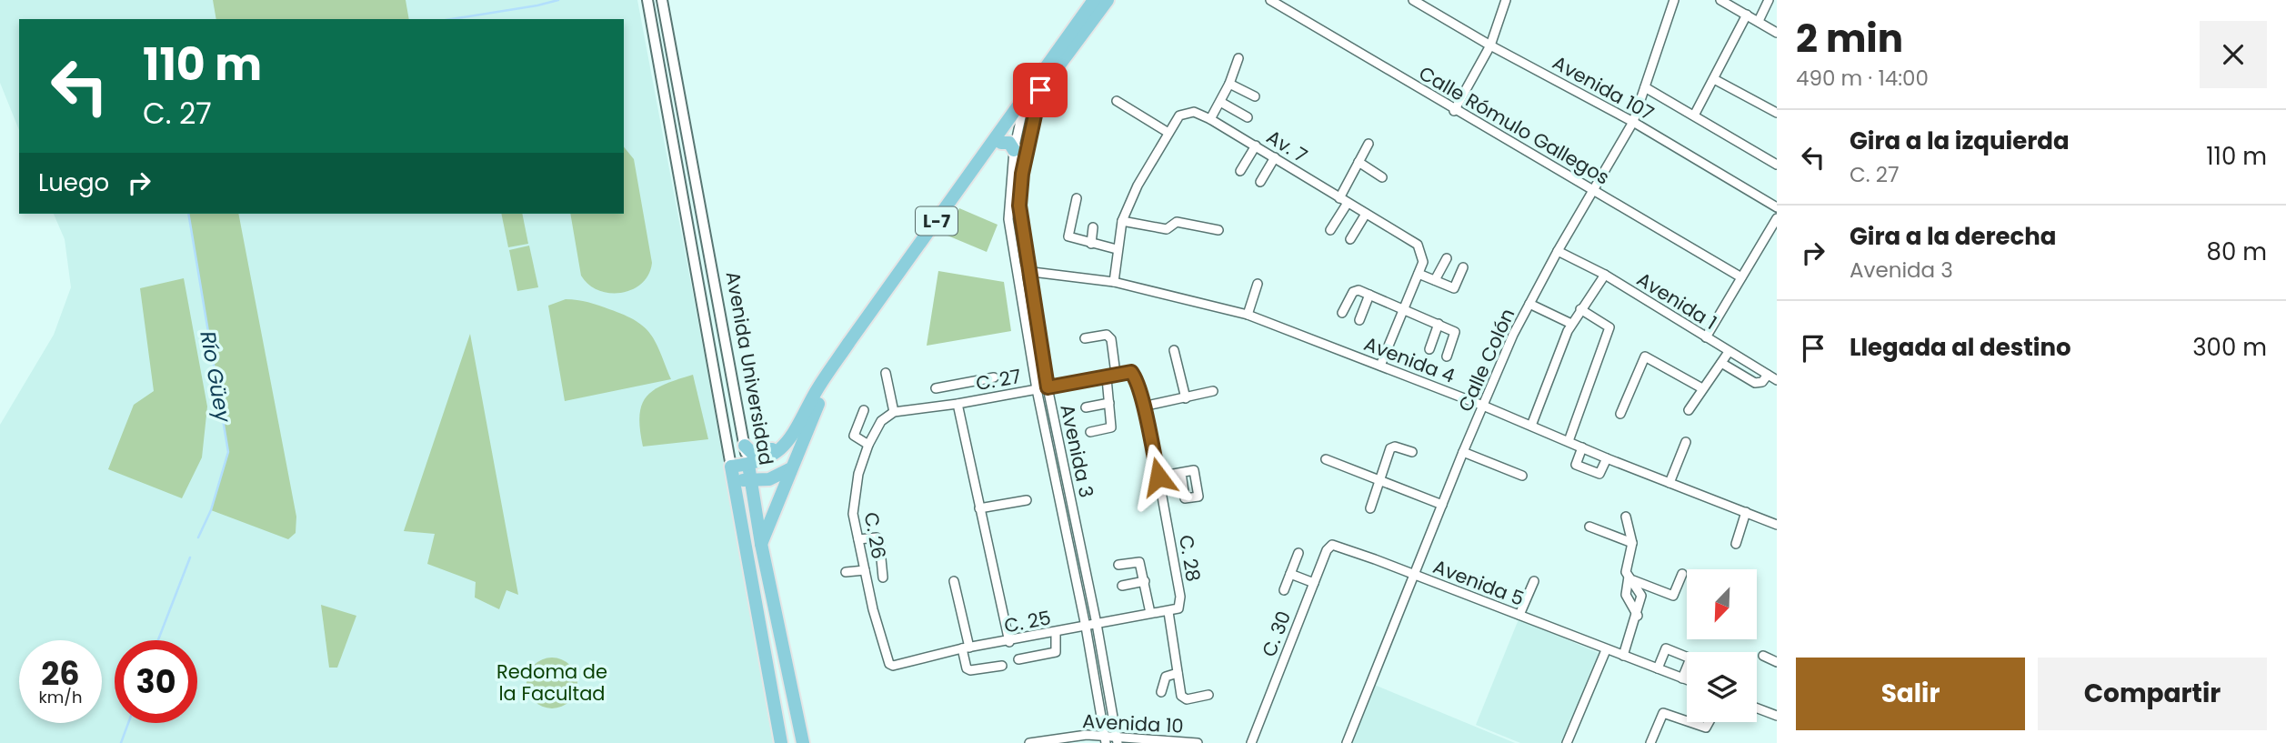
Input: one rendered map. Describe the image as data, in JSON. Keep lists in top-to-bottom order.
{
  "streets": {
    "main road": ["L-7", "Avenida Universidad"],
    "street": [
      "Avenida 107",
      "Calle Rómulo Gallegos",
      "Av. 7",
      "Avenida 1",
      "Avenida 4",
      "Calle Colón",
      "C. 27",
      "Avenida 3",
      "C. 26",
      "C. 28",
      "Avenida 5",
      "C. 25",
      "C. 30",
      "Avenida 10"
    ]
  },
  "crossings": [
    ["Avenida 107", "Calle Colón"],
    ["Calle Rómulo Gallegos", "Calle Colón"],
    ["Av. 7", "Avenida 4"],
    ["L-7", "Avenida Universidad"],
    ["L-7", "Avenida 3"],
    ["Avenida 1", "Calle Colón"],
    ["Avenida 4", "Calle Colón"],
    ["Avenida 4", "Avenida 3"],
    ["Calle Colón", "Avenida 5"],
    ["C. 27", "Avenida 3"],
    ["C. 27", "C. 26"],
    ["C. 27", "C. 28"],
    ["Avenida 3", "C. 25"],
    ["Avenida 3", "Avenida 10"],
    ["C. 26", "C. 25"],
    ["C. 28", "C. 25"],
    ["Avenida 5", "C. 30"]
  ],
  "water": ["Río Güey"],
  "parks": ["Redoma de la Facultad"],
  "north": "bottom left",
  "page": {
    "heading": ["2 min", "490 m · 14:00"],
    "turn": ["110 m", "C. 27"],
    "list": [
      {
        "name": "Gira a la izquierda",
        "note": "C. 27",
        "value": "110 m"
      },
      {
        "name": "Gira a la derecha",
        "note": "Avenida 3",
        "value": "80 m"
      },
      {
        "name": "Llegada al destino",
        "value": "300 m"
      }
    ],
    "then": "Luego",
    "speed": "26 km/h",
    "limit": "30",
    "buttons": ["Salir", "Compartir"]
  }
}
